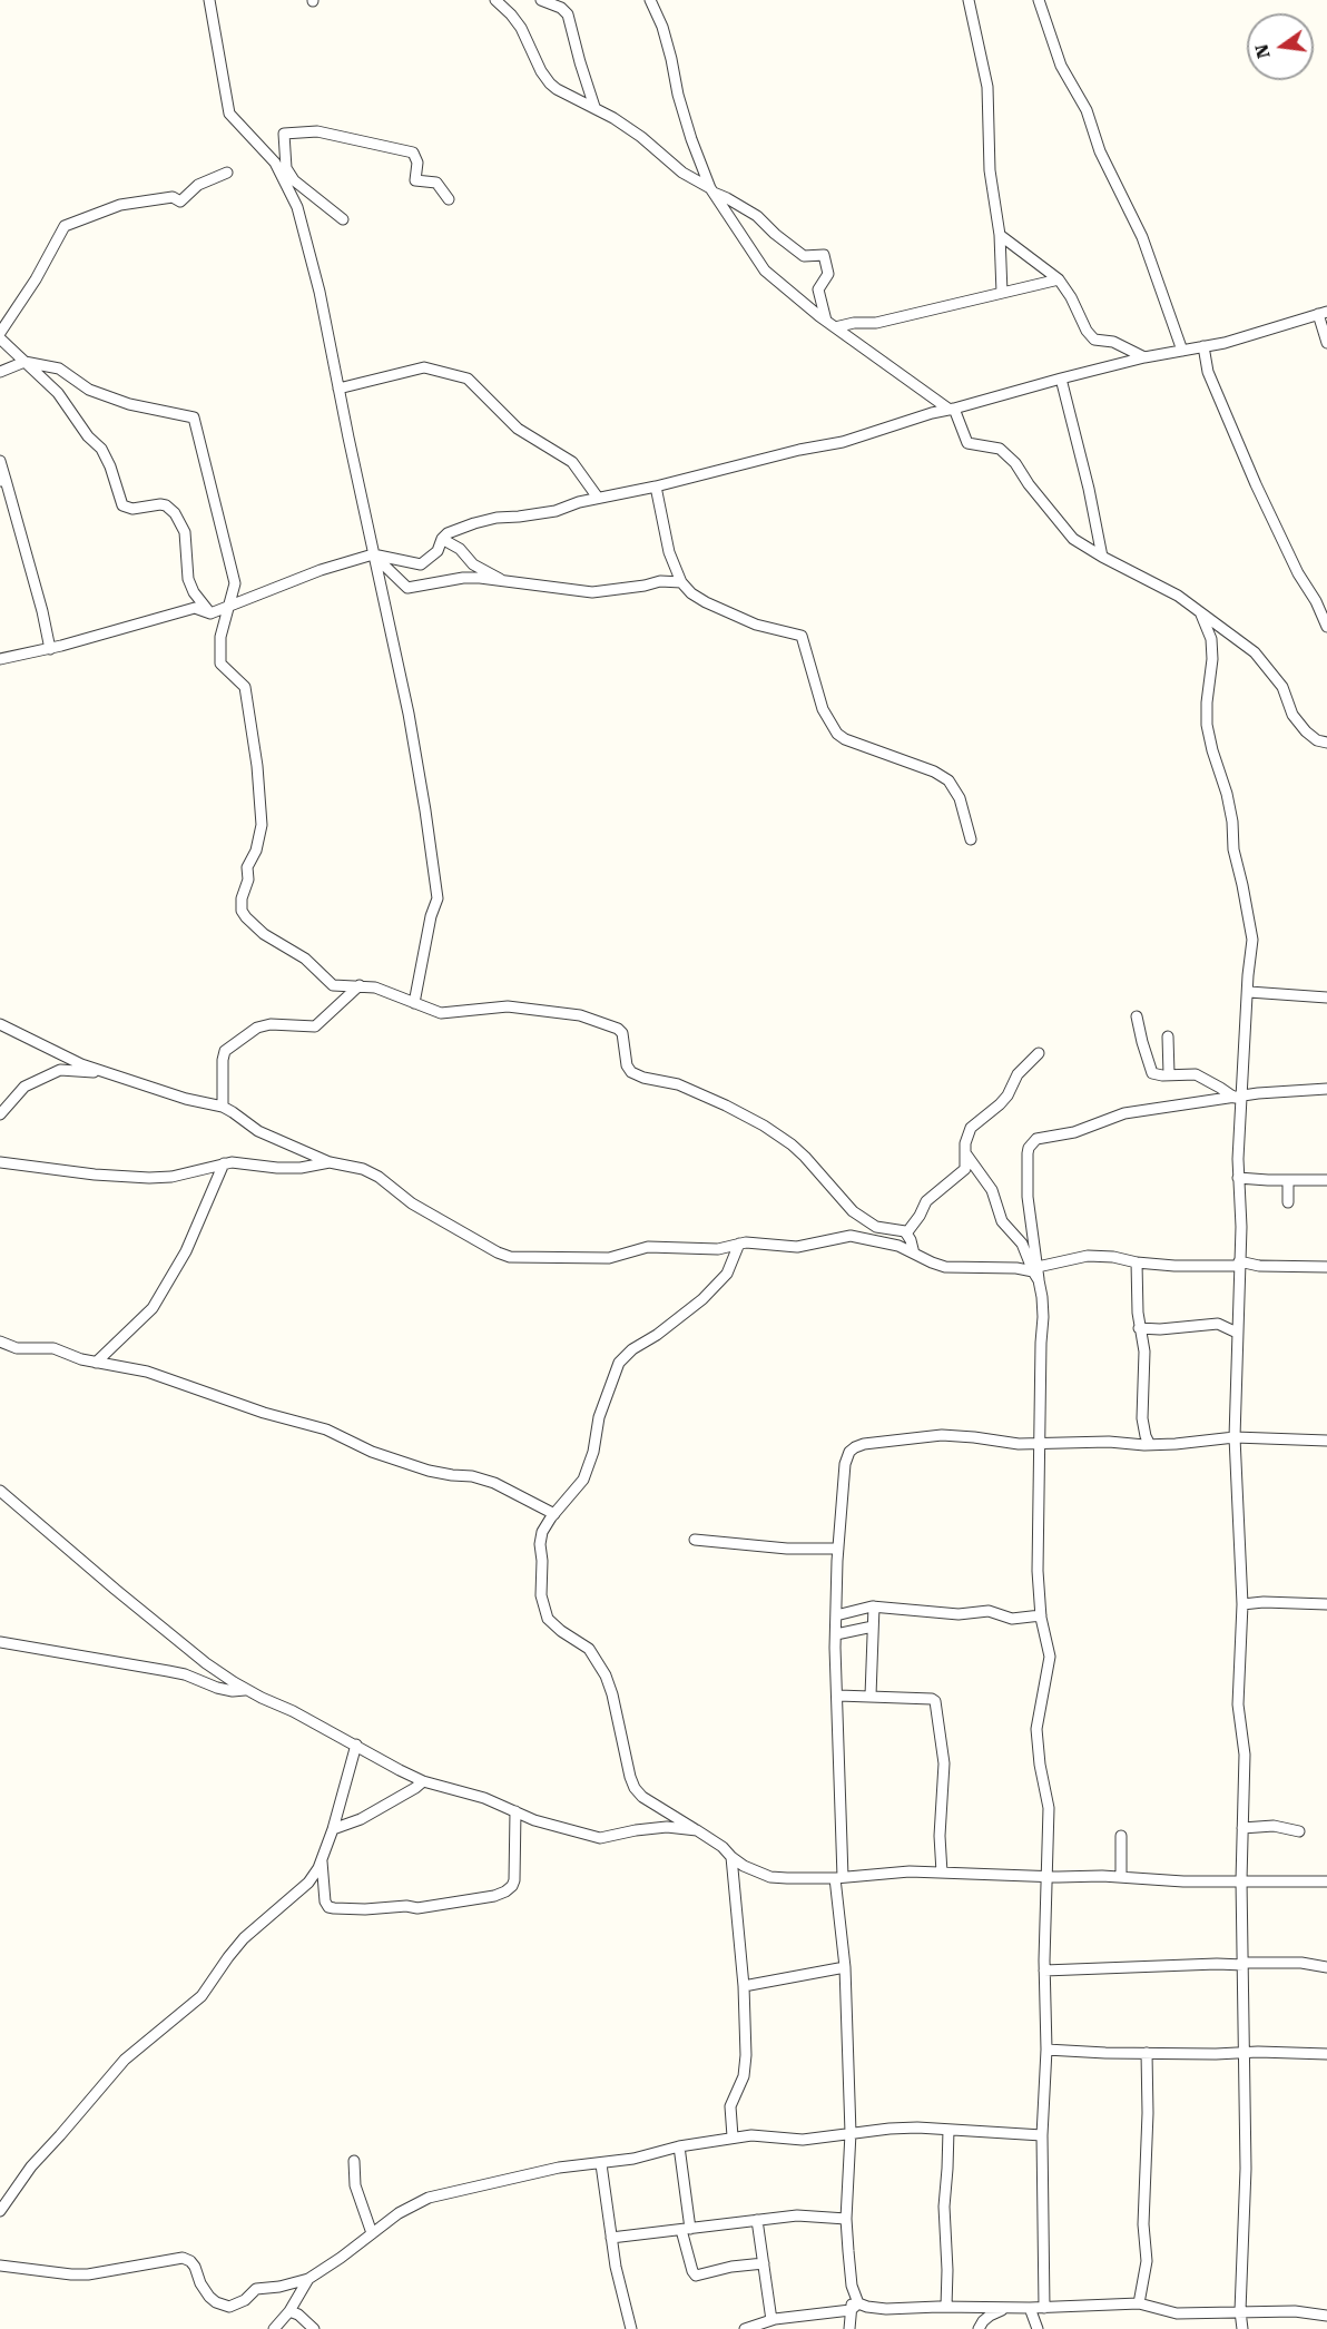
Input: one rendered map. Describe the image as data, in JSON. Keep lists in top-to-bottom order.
{
  "north": "left"
}
